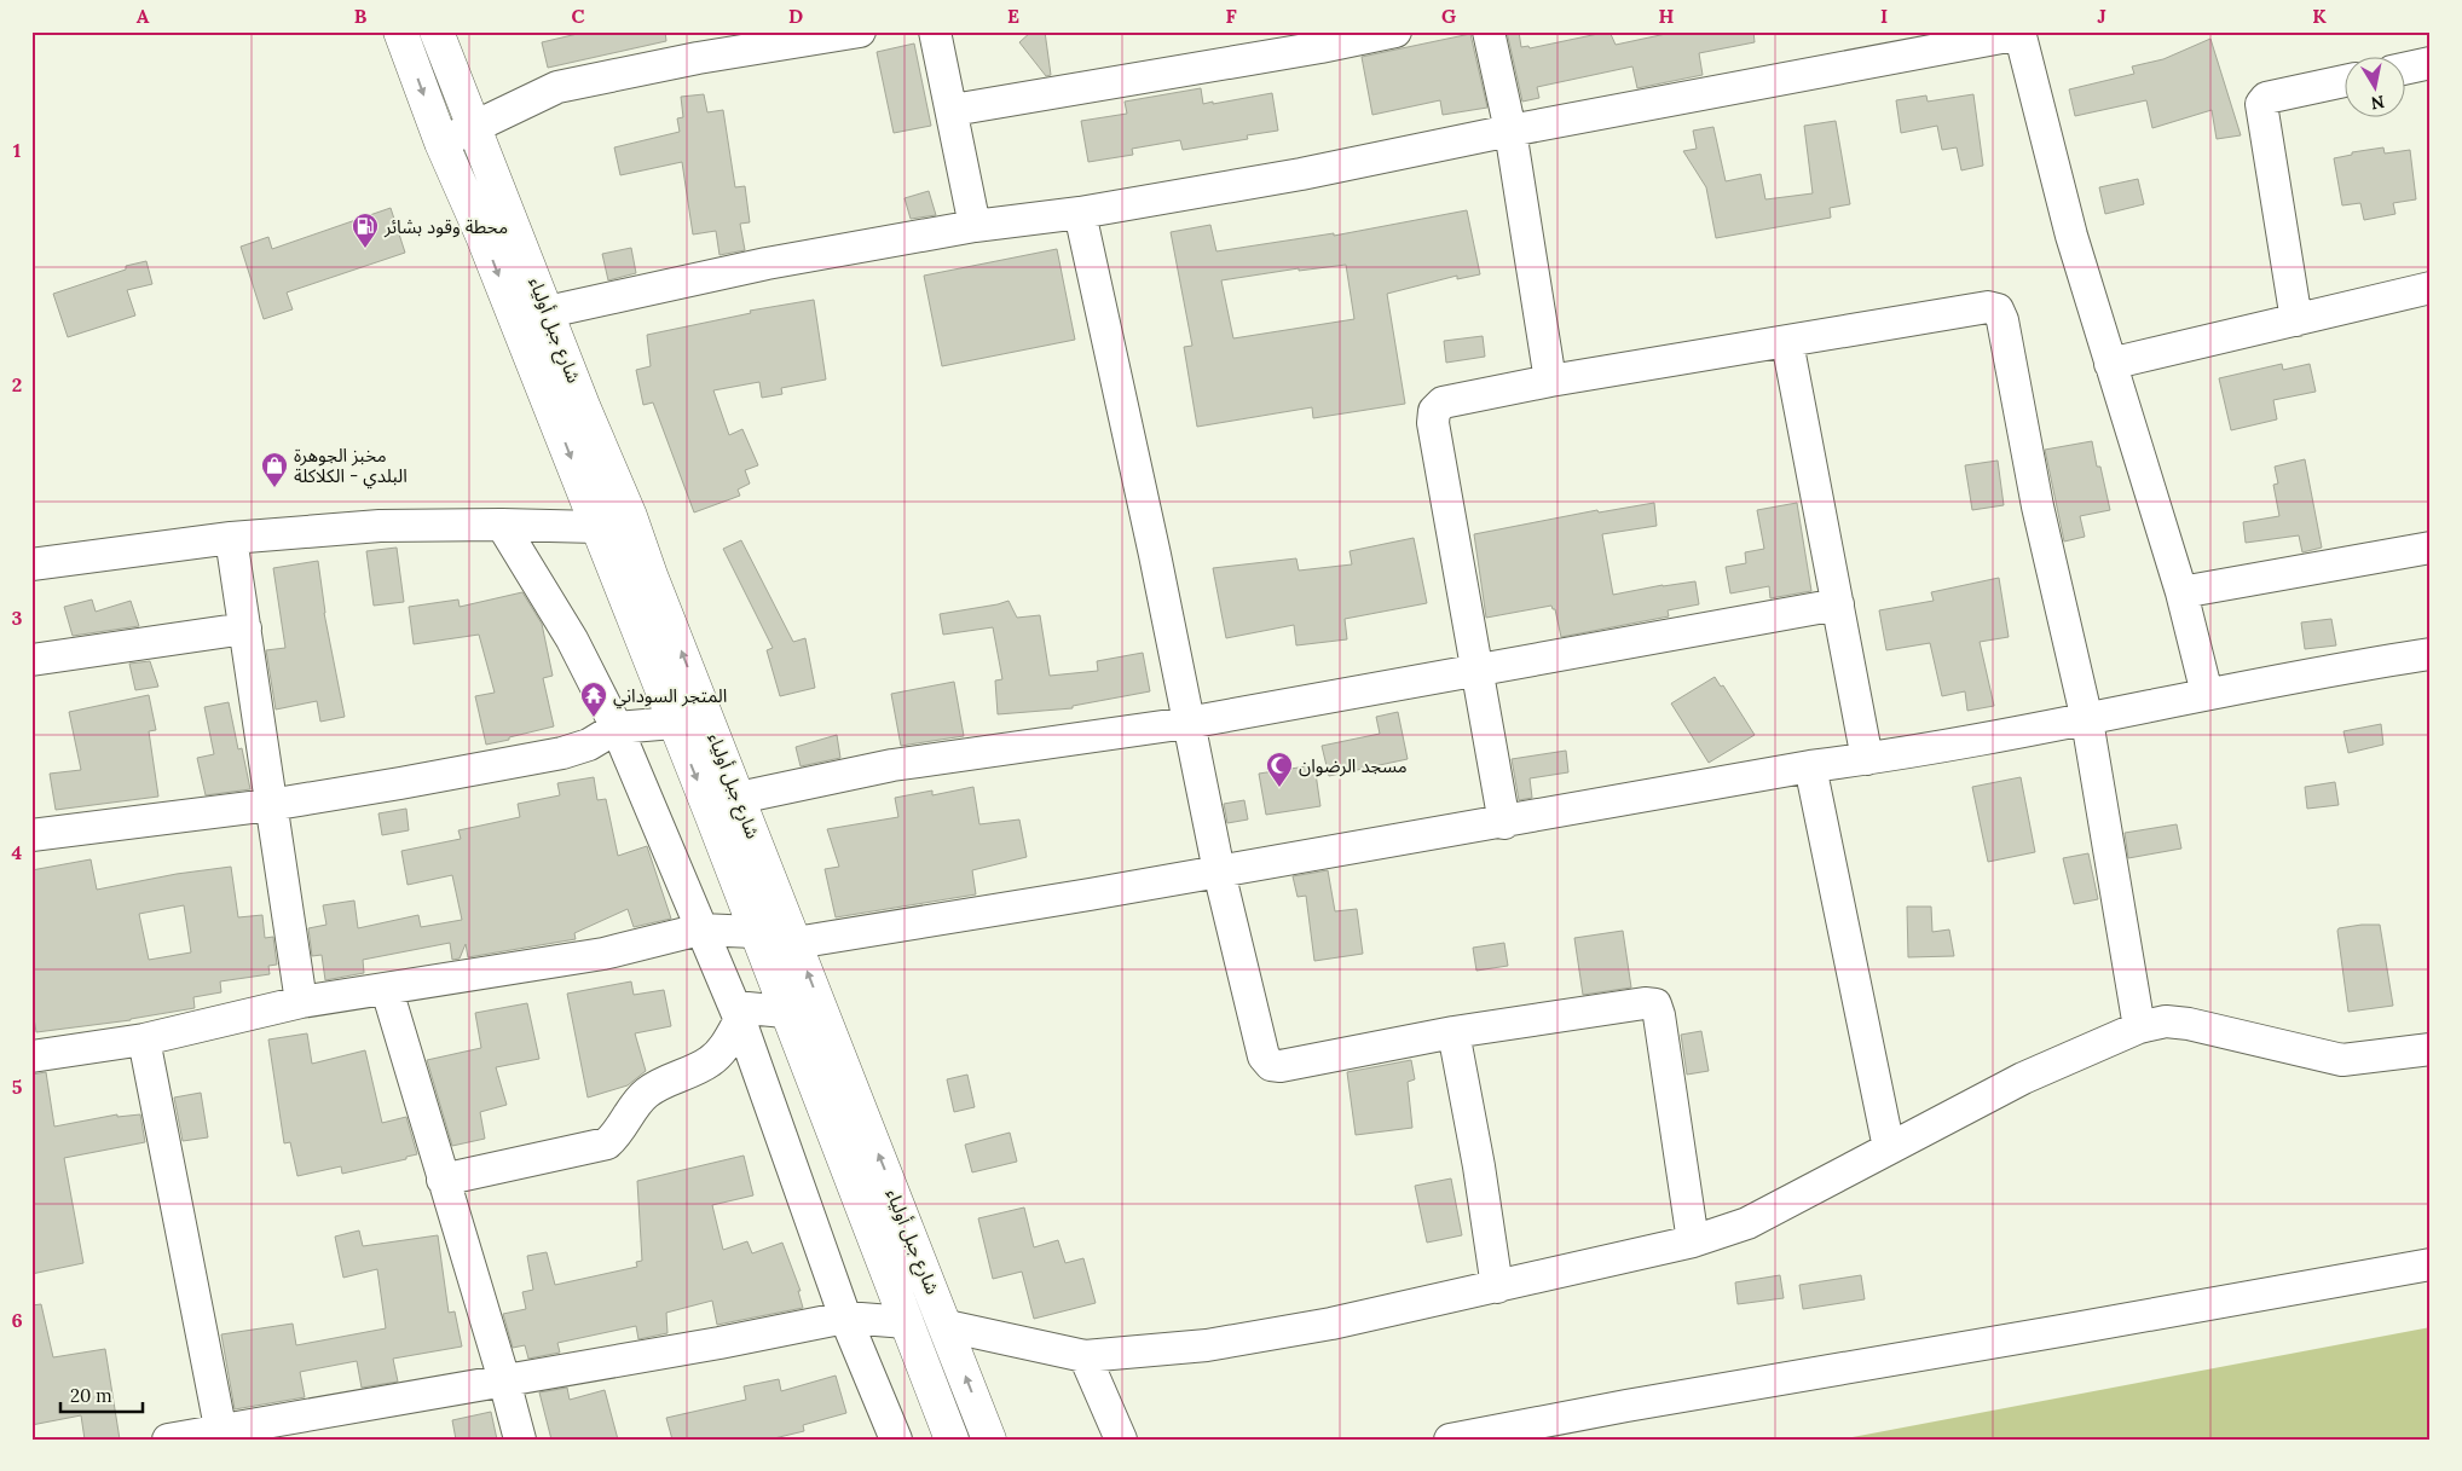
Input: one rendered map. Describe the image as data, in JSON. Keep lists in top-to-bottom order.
{
  "streets": {
    "main road": ["شارع جبل أولياء"]
  },
  "places": {
    "fuel station": ["محطة وقود بشائر"],
    "shop": ["مخبز الجوهرة البلدي - الكلاكلة"],
    "temple": ["المتجر السوداني"],
    "mosque": ["مسجد الرضوان"]
  },
  "scale_bar": "20 m",
  "north": "bottom",
  "grid": {
    "columns": [
      "A",
      "B",
      "C",
      "D",
      "E",
      "F",
      "G",
      "H",
      "I",
      "J",
      "K"
    ],
    "rows": [
      "1",
      "2",
      "3",
      "4",
      "5",
      "6"
    ]
  }
}
